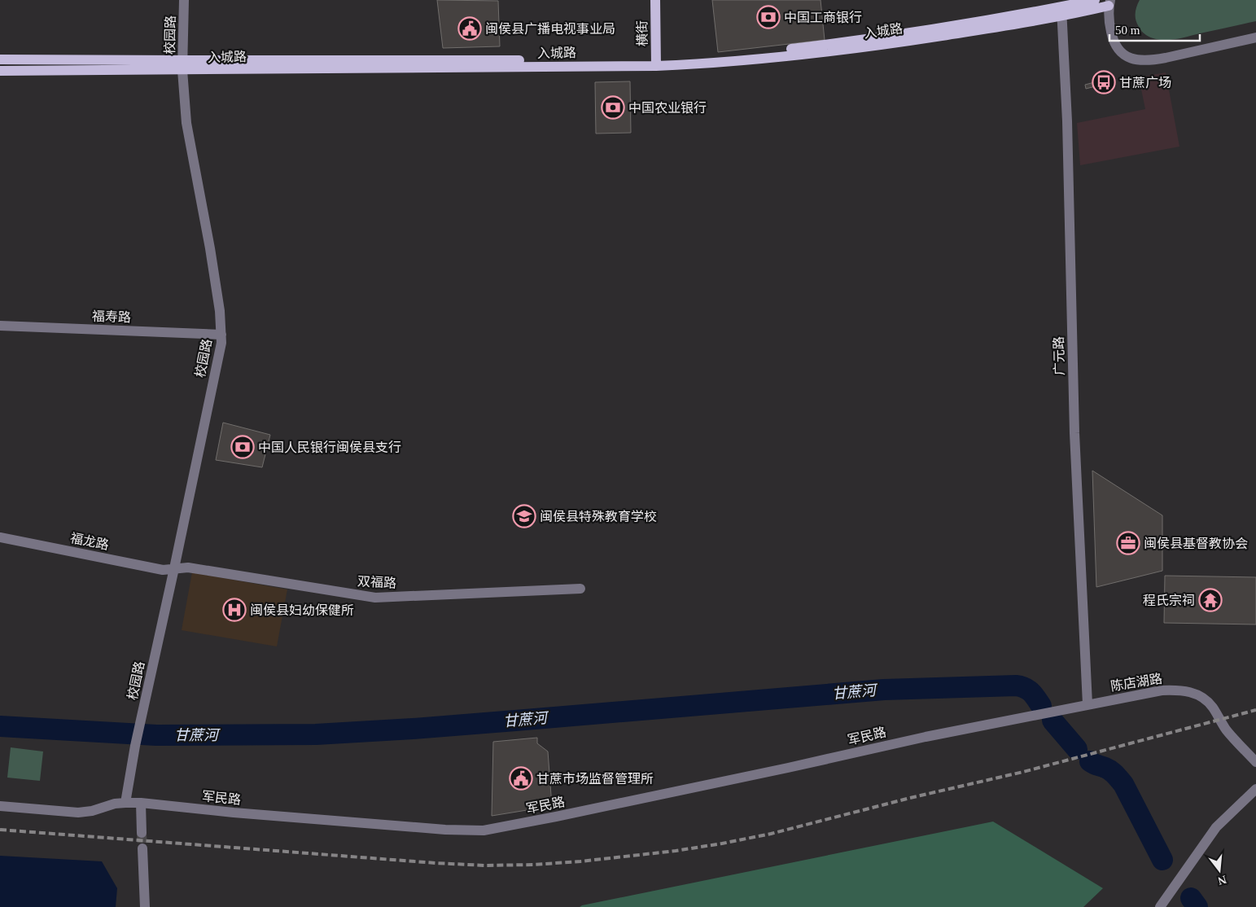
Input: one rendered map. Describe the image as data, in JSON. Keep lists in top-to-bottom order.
{
  "streets": {
    "main road": ["入城路", "横街"],
    "street": [
      "校园路",
      "福寿路",
      "广元路",
      "福龙路",
      "双福路",
      "陈店湖路",
      "军民路"
    ]
  },
  "crossings": [
    ["入城路", "横街"],
    ["入城路", "校园路"],
    ["入城路", "广元路"],
    ["校园路", "福寿路"],
    ["校园路", "福龙路"],
    ["校园路", "双福路"],
    ["校园路", "军民路"],
    ["广元路", "陈店湖路"],
    ["广元路", "军民路"],
    ["福龙路", "双福路"],
    ["陈店湖路", "军民路"]
  ],
  "water": ["甘蔗河"],
  "places": {
    "bank": ["中国工商银行", "中国农业银行", "中国人民银行闽侯县支行"],
    "public building": ["闽侯县广播电视事业局", "甘蔗市场监督管理所"],
    "bus stop": ["甘蔗广场"],
    "school or university": ["闽侯县特殊教育学校"],
    "office": ["闽侯县基督教协会"],
    "temple": ["程氏宗祠"],
    "hospital": ["闽侯县妇幼保健所"]
  },
  "scale_bar": "50 m",
  "north": "bottom"
}
